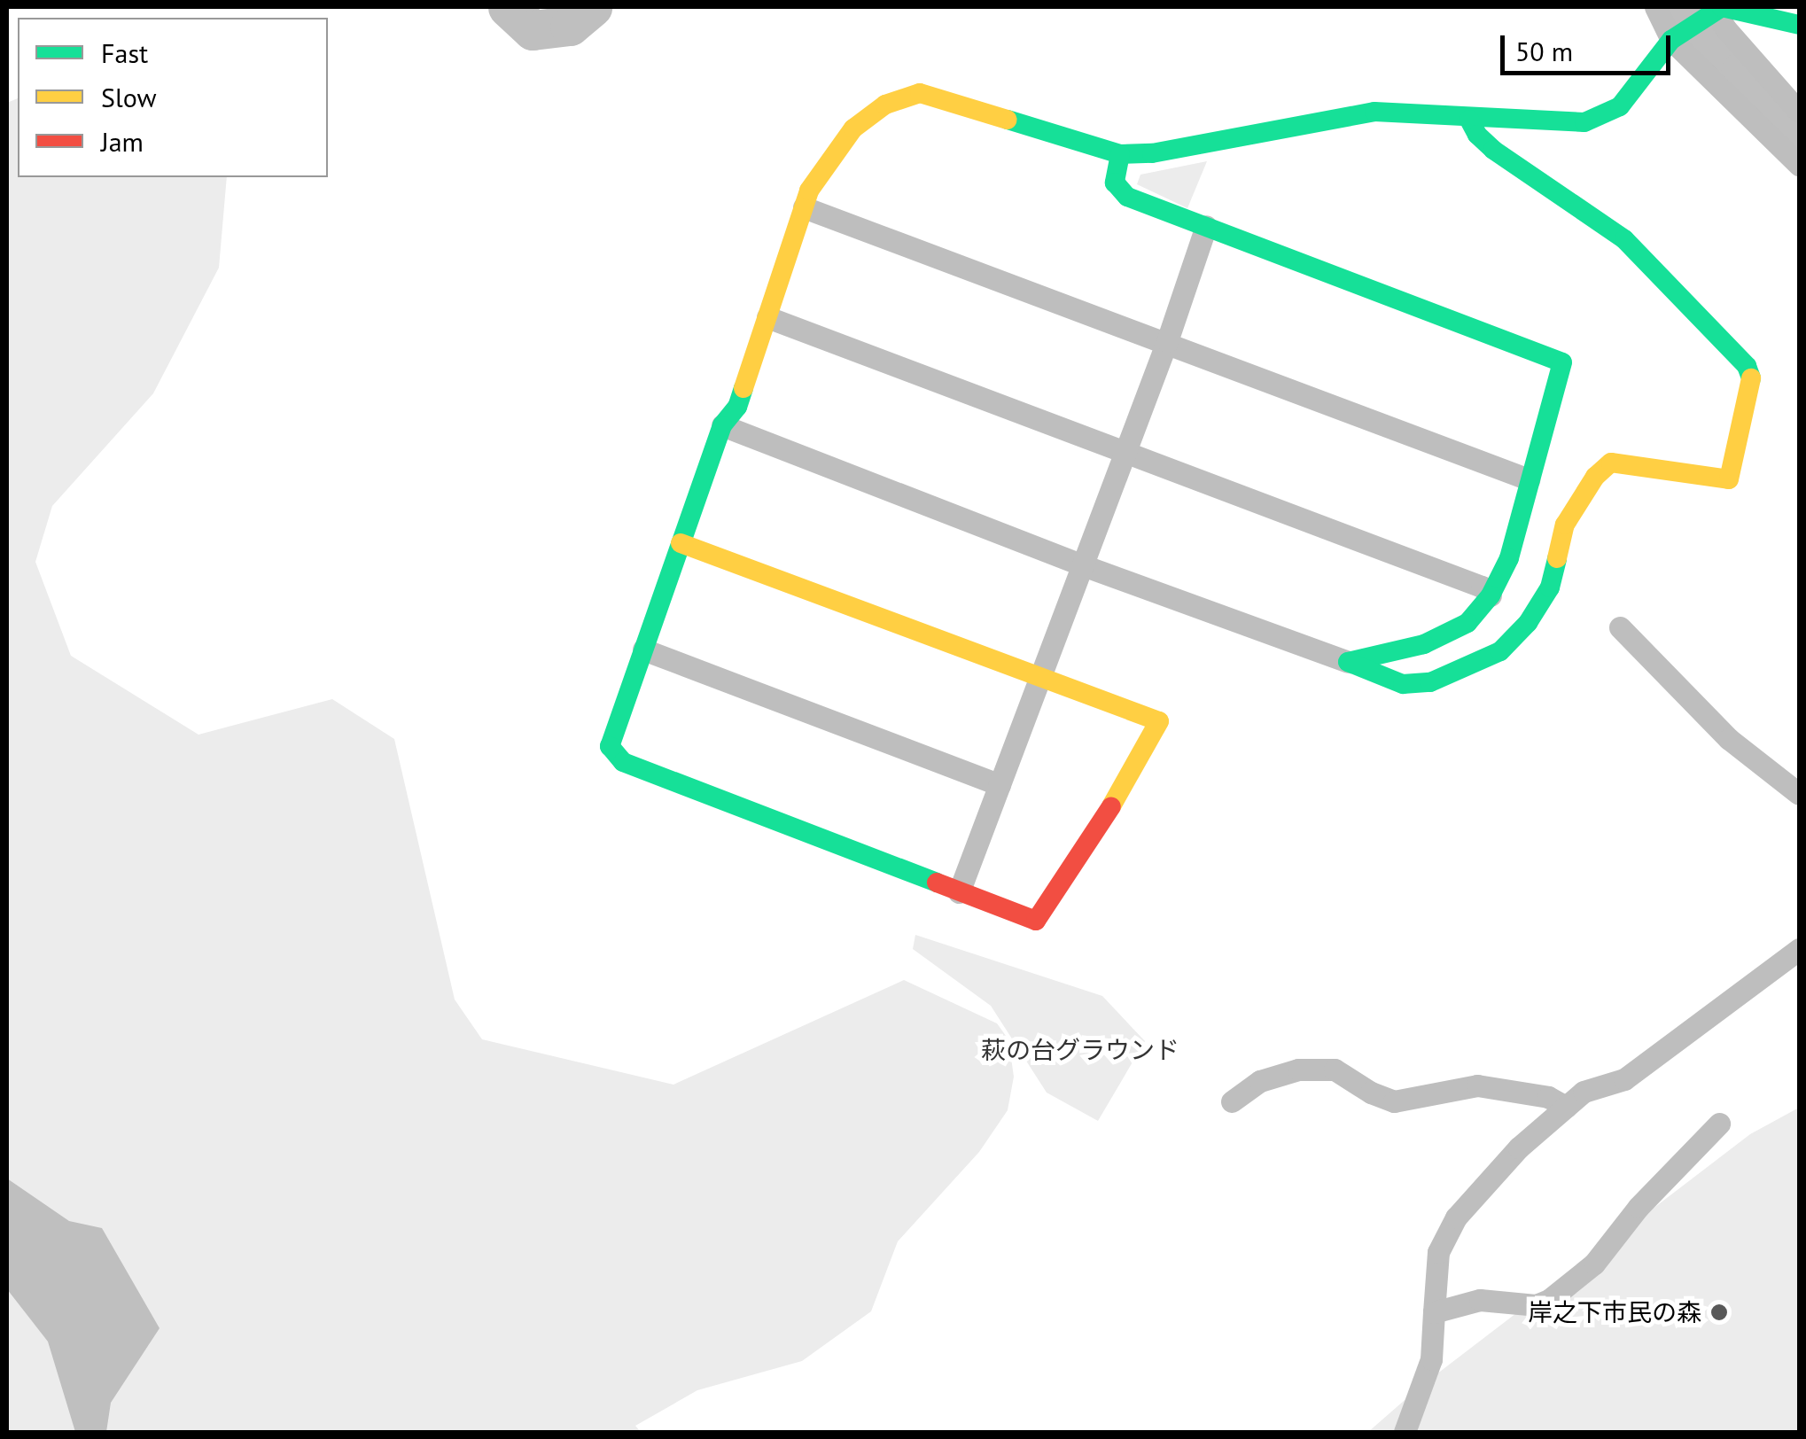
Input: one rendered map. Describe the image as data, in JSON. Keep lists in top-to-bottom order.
{
  "parks": ["萩の台グラウンド"],
  "places": ["岸之下市民の森"],
  "legend": ["Fast", "Slow", "Jam"],
  "scale_bar": "50 m"
}
